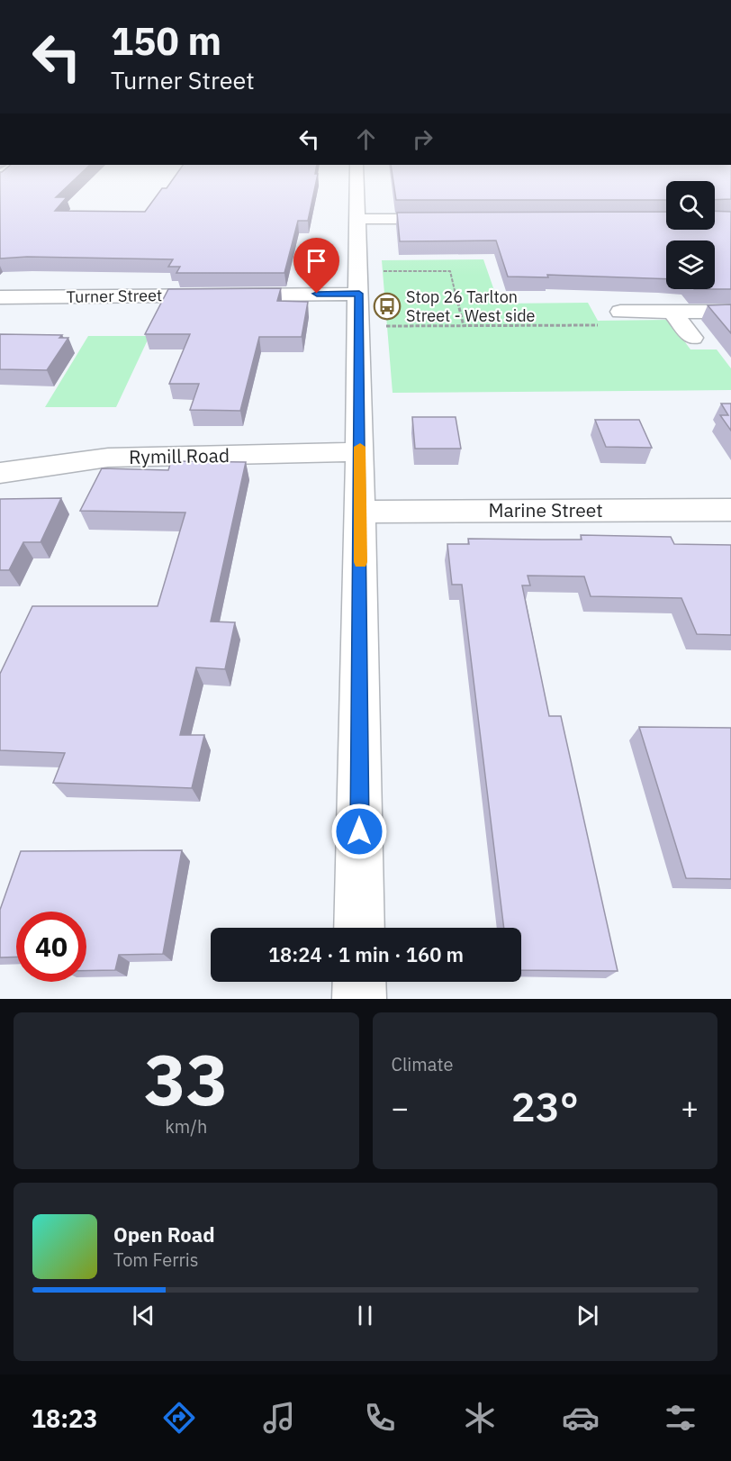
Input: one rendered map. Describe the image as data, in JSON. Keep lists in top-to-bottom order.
{
  "streets": {
    "street": ["Turner Street", "Rymill Road", "Marine Street"]
  },
  "places": {
    "bus stop": ["Stop 26 Tarlton Street - West side"]
  },
  "page": {
    "turn": ["150 m", "Turner Street"],
    "limit": "40",
    "trip": "18:24 · 1 min · 160 m",
    "tile": [
      ["33", "km/h"],
      "Climate"
    ],
    "heat": ["−", "23°", "+"],
    "song": ["Open Road", "Tom Ferris"],
    "tabs": "18:23"
  }
}
